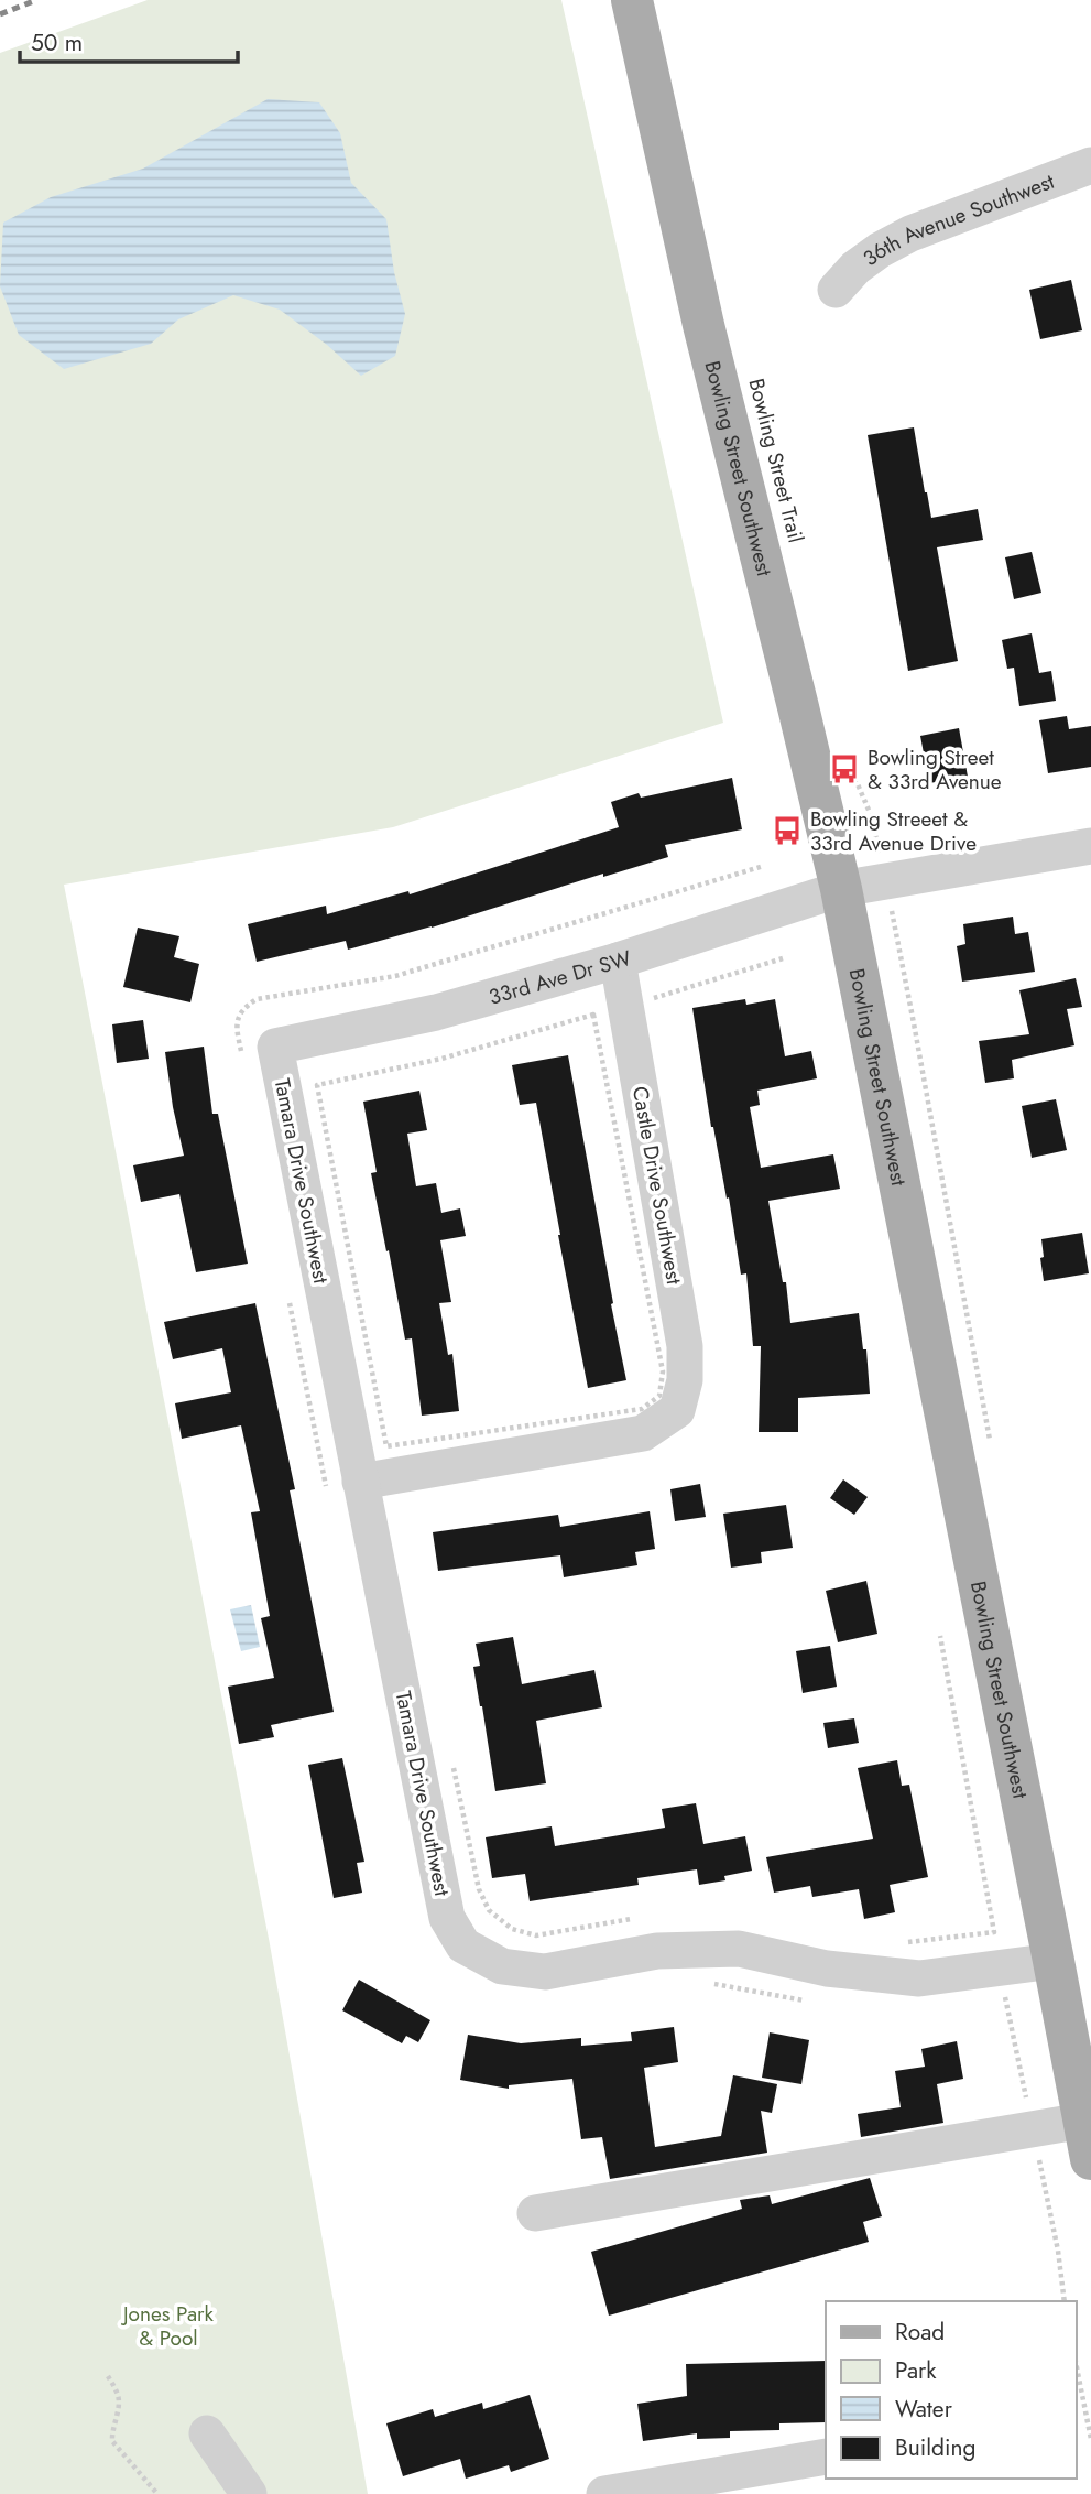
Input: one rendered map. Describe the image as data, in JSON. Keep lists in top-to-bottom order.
{
  "streets": {
    "main road": ["Bowling Street Southwest"],
    "street": [
      "36th Avenue Southwest",
      "33rd Ave Dr SW",
      "Tamara Drive Southwest",
      "Castle Drive Southwest"
    ]
  },
  "crossings": [
    ["Bowling Street Southwest", "33rd Ave Dr SW"],
    ["Bowling Street Southwest", "Tamara Drive Southwest"],
    ["33rd Ave Dr SW", "Tamara Drive Southwest"],
    ["33rd Ave Dr SW", "Castle Drive Southwest"],
    ["Tamara Drive Southwest", "Castle Drive Southwest"]
  ],
  "parks": ["Jones Park & Pool"],
  "places": {
    "bus stop": ["Bowling Street & 33rd Avenue", "Bowling Streeet & 33rd Avenue Drive"]
  },
  "legend": [
    "Road",
    "Park",
    "Water",
    "Building"
  ],
  "scale_bar": "50 m"
}
